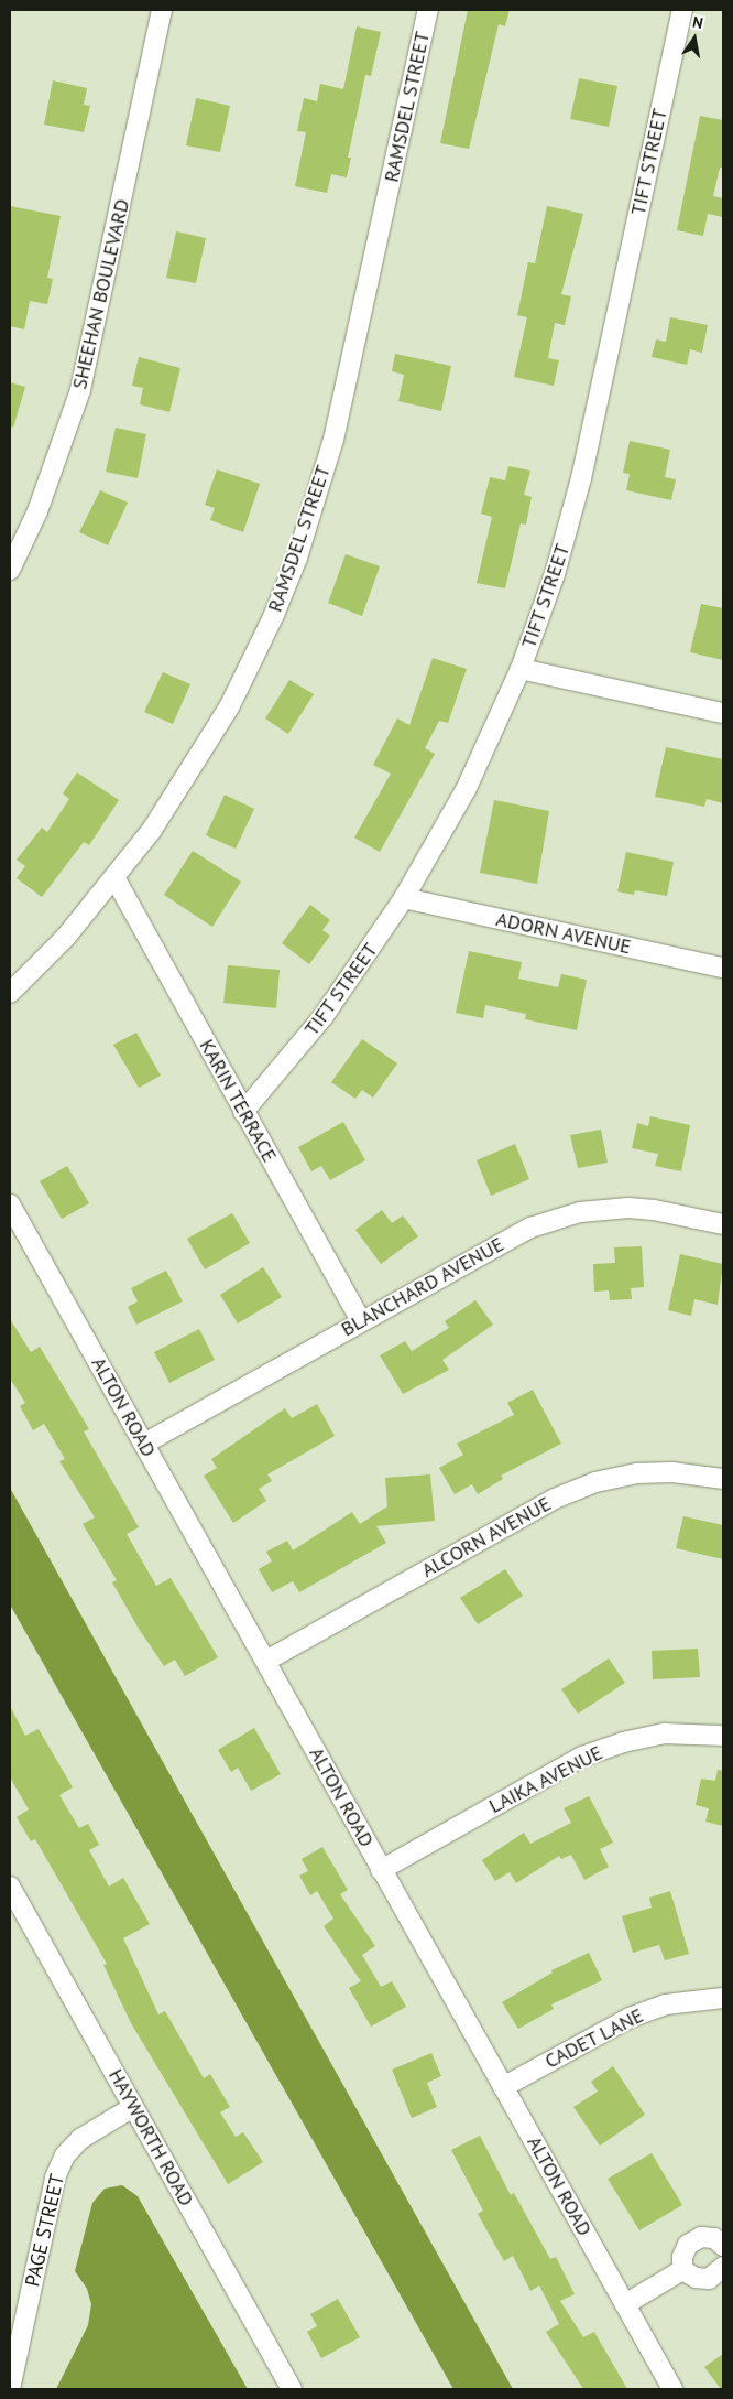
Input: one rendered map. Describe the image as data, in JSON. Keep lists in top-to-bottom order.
{
  "streets": {
    "street": [
      "RAMSDEL STREET",
      "TIFT STREET",
      "SHEEHAN BOULEVARD",
      "ADORN AVENUE",
      "KARIN TERRACE",
      "BLANCHARD AVENUE",
      "ALTON ROAD",
      "ALCORN AVENUE",
      "LAIKA AVENUE",
      "CADET LANE",
      "HAYWORTH ROAD",
      "PAGE STREET"
    ]
  },
  "crossings": [
    ["RAMSDEL STREET", "KARIN TERRACE"],
    ["TIFT STREET", "ADORN AVENUE"],
    ["TIFT STREET", "KARIN TERRACE"],
    ["KARIN TERRACE", "BLANCHARD AVENUE"],
    ["BLANCHARD AVENUE", "ALTON ROAD"],
    ["ALTON ROAD", "ALCORN AVENUE"],
    ["ALTON ROAD", "LAIKA AVENUE"],
    ["ALTON ROAD", "CADET LANE"],
    ["HAYWORTH ROAD", "PAGE STREET"]
  ],
  "north": "top"
}
